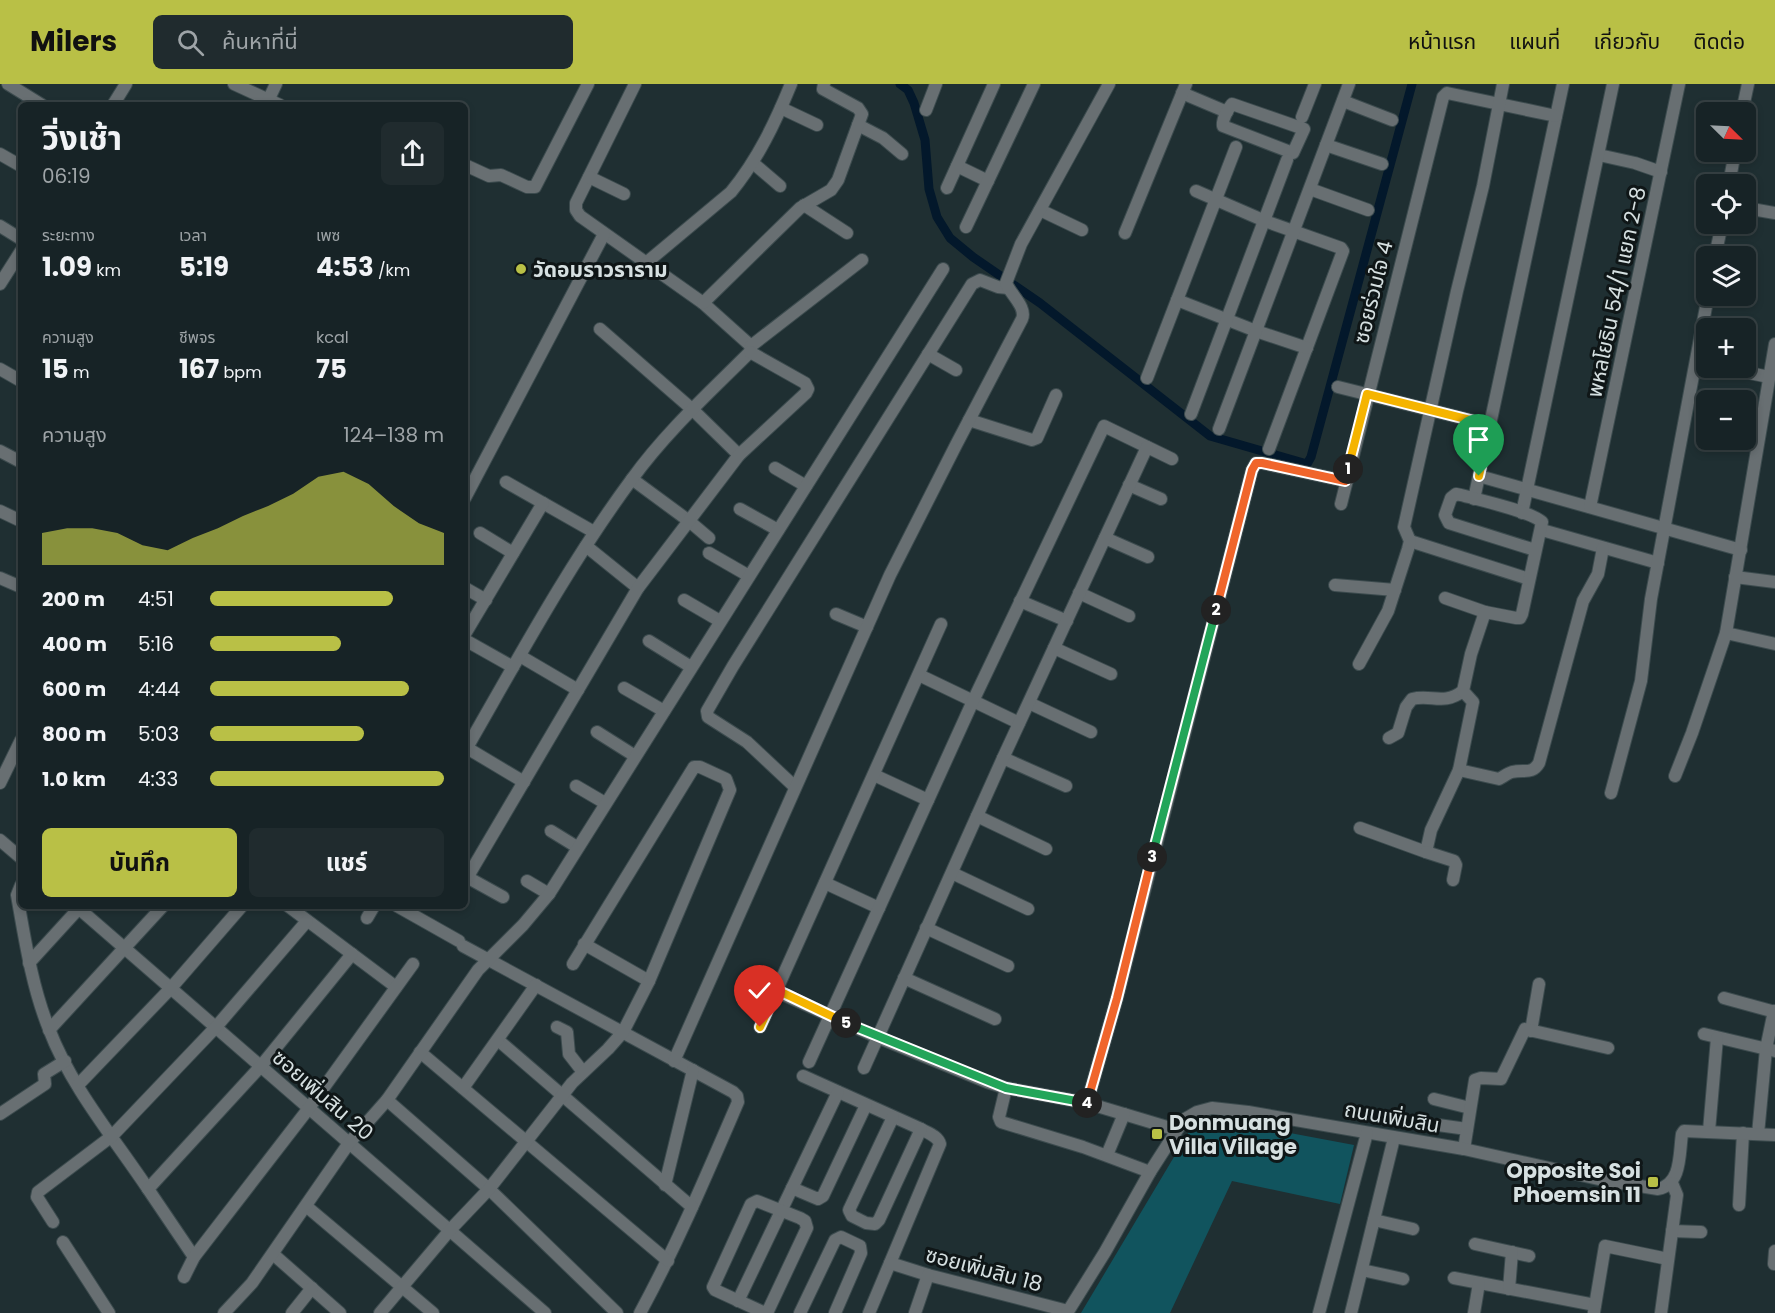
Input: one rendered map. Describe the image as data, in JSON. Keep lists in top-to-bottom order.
{
  "streets": {
    "street": [
      "ซอยร่วมใจ 4",
      "พหลโยธิน 54/1 แยก 2-8",
      "ซอยเพิ่มสิน 20",
      "ถนนเพิ่มสิน",
      "ซอยเพิ่มสิน 18"
    ]
  },
  "crossings": [
    ["ถนนเพิ่มสิน", "ซอยเพิ่มสิน 18"]
  ],
  "places": {
    "other": ["วัดอมราวราราม"],
    "transit": ["Donmuang Villa Village", "Opposite Soi Phoemsin 11"]
  },
  "north": "bottom right",
  "page": {
    "header": "Milers",
    "search": "ค้นหาที่นี่",
    "nav": [
      "หน้าแรก",
      "แผนที่",
      "เกี่ยวกับ",
      "ติดต่อ"
    ],
    "map_buttons": ["+", "−"],
    "heading": ["วิ่งเช้า", "06:19"],
    "stats": [
      ["ระยะทาง", "1.09 km"],
      ["เวลา", "5:19"],
      ["เพซ", "4:53 /km"],
      ["ความสูง", "15 m"],
      ["ชีพจร", "167 bpm"],
      ["kcal", "75"]
    ],
    "chart": ["ความสูง", "124–138 m"],
    "pins": [
      "1",
      "2",
      "3",
      "5",
      "4"
    ],
    "list": [
      {
        "name": "200 m",
        "note": "4:51"
      },
      {
        "name": "400 m",
        "note": "5:16"
      },
      {
        "name": "600 m",
        "note": "4:44"
      },
      {
        "name": "800 m",
        "note": "5:03"
      },
      {
        "name": "1.0 km",
        "note": "4:33"
      }
    ],
    "buttons": ["บันทึก", "แชร์"]
  }
}
